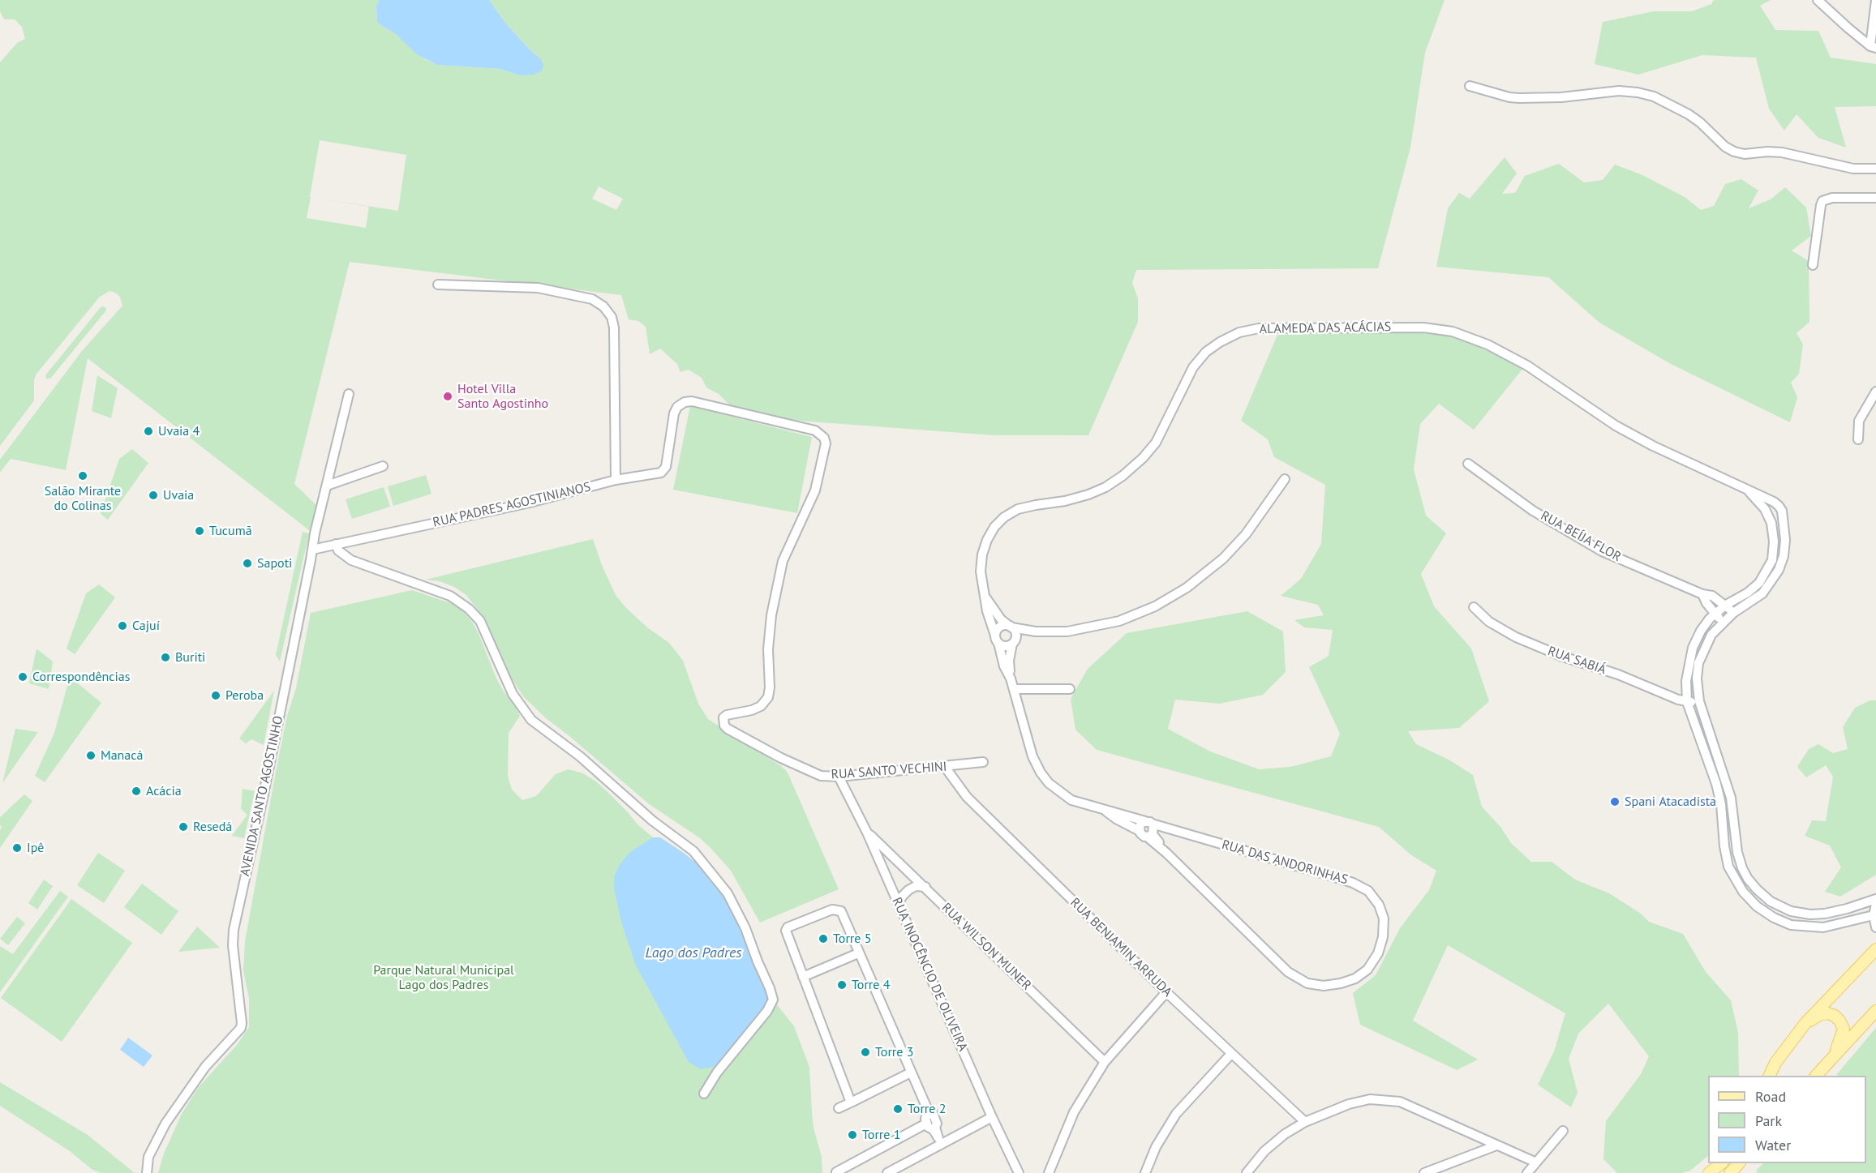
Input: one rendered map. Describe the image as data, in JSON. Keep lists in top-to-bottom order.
{
  "streets": {
    "street": [
      "ALAMEDA DAS ACÁCIAS",
      "RUA PADRES AGOSTINIANOS",
      "RUA BEÍJA FLOR",
      "RUA SABIÁ",
      "RUA SANTO VECHINI",
      "AVENIDA SANTO AGOSTINHO",
      "RUA DAS ANDORINHAS",
      "RUA WILSON MUNER",
      "RUA BENJAMIN ARRUDA",
      "RUA INOCÊNCIO DE OLIVEIRA"
    ]
  },
  "crossings": [
    ["ALAMEDA DAS ACÁCIAS", "RUA DAS ANDORINHAS"],
    ["RUA PADRES AGOSTINIANOS", "RUA SANTO VECHINI"],
    ["RUA PADRES AGOSTINIANOS", "AVENIDA SANTO AGOSTINHO"],
    ["RUA SANTO VECHINI", "RUA BENJAMIN ARRUDA"],
    ["RUA SANTO VECHINI", "RUA INOCÊNCIO DE OLIVEIRA"],
    ["RUA WILSON MUNER", "RUA INOCÊNCIO DE OLIVEIRA"]
  ],
  "water": ["Lago dos Padres"],
  "parks": ["Parque Natural Municipal Lago dos Padres"],
  "places": [
    "Hotel Villa Santo Agostinho",
    "Uvaia 4",
    "Salão Mirante do Colinas",
    "Uvaia",
    "Tucumã",
    "Sapoti",
    "Cajuí",
    "Buriti",
    "Correspondências",
    "Peroba",
    "Manacá",
    "Acácia",
    "Spani Atacadista",
    "Resedá",
    "Ipê",
    "Torre 5",
    "Torre 4",
    "Torre 3",
    "Torre 2",
    "Torre 1"
  ],
  "legend": ["Road", "Park", "Water"]
}
